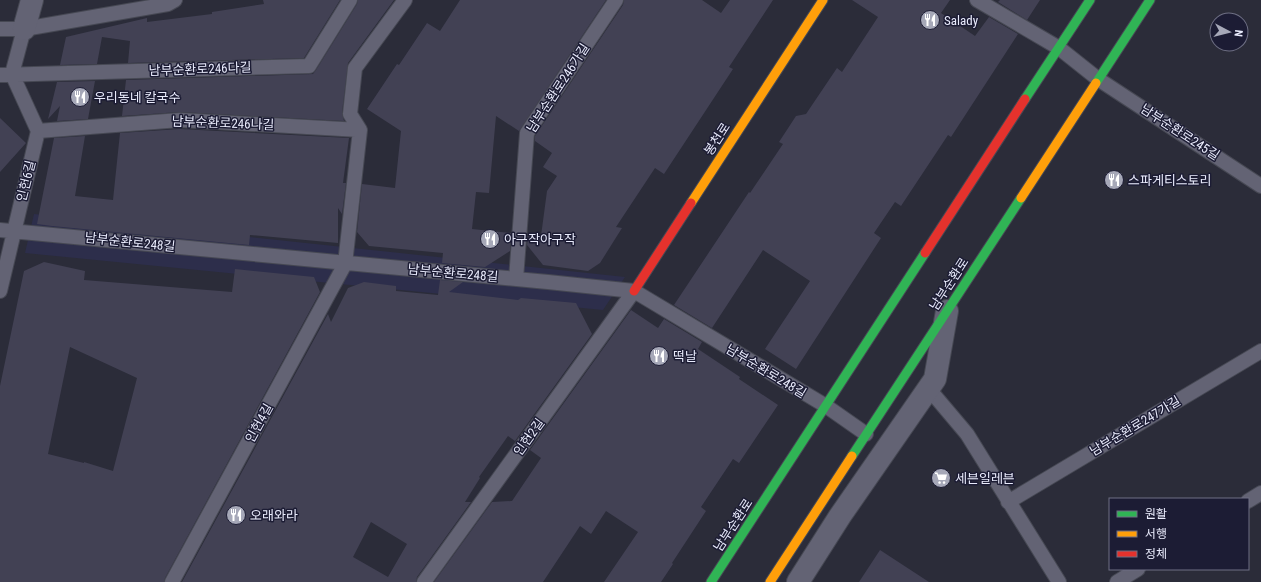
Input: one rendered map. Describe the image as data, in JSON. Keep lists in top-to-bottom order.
{
  "streets": {
    "main road": ["봉천로", "남부순환로"],
    "lane": [
      "남부순환로246다길",
      "남부순환로246가길",
      "남부순환로246나길",
      "남부순환로245길",
      "인헌6길",
      "남부순환로248길",
      "인헌4길",
      "남부순환로247가길",
      "인헌2길"
    ]
  },
  "crossings": [
    ["남부순환로246가길", "남부순환로248길"],
    ["남부순환로246나길", "인헌6길"],
    ["남부순환로245길", "남부순환로"],
    ["봉천로", "남부순환로248길"],
    ["봉천로", "인헌2길"],
    ["인헌6길", "남부순환로248길"],
    ["남부순환로248길", "남부순환로"],
    ["남부순환로248길", "인헌4길"],
    ["남부순환로248길", "인헌2길"]
  ],
  "places": {
    "restaurant": [
      "Salady",
      "우리동네 칼국수",
      "스파게티스토리",
      "아구작아구작",
      "떡날",
      "오래와라"
    ],
    "supermarket": ["세븐일레븐"]
  },
  "legend": ["원활", "서행", "정체"],
  "north": "right"
}
